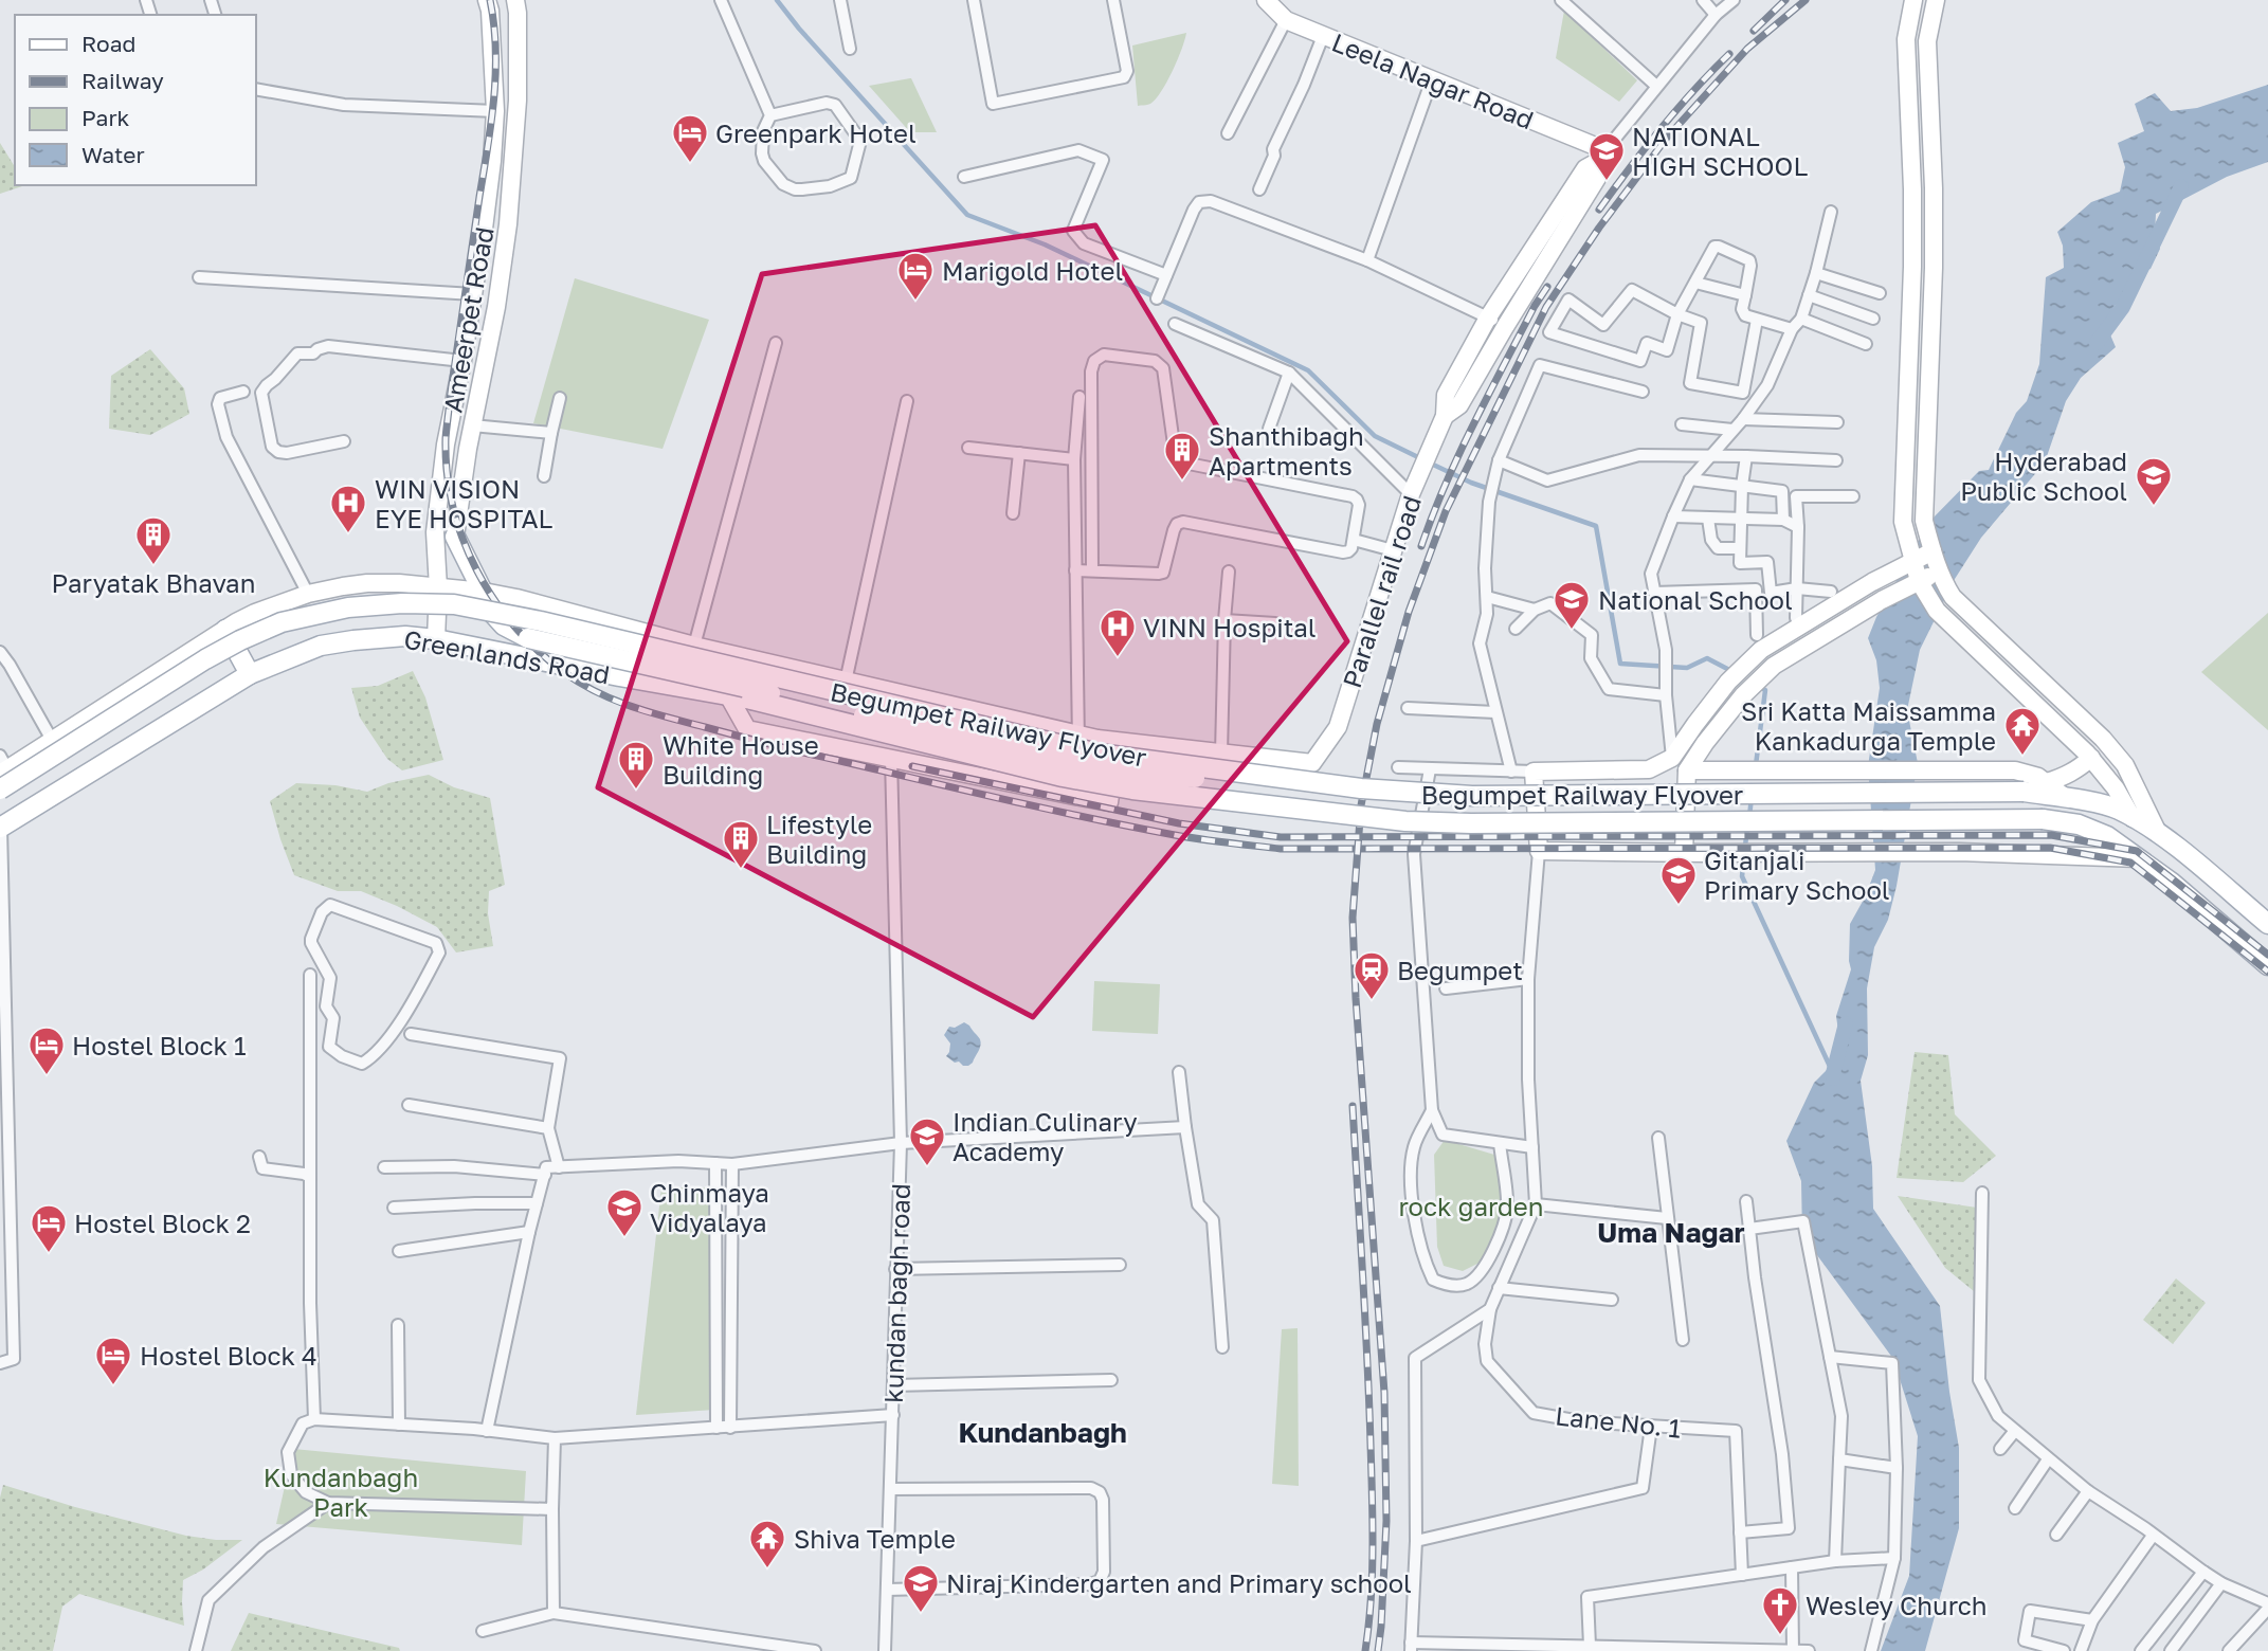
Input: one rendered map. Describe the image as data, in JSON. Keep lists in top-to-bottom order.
{
  "streets": {
    "main road": ["Greenlands Road", "Begumpet Railway Flyover"],
    "street": [
      "Leela Nagar Road",
      "Ameerpet Road",
      "Parallel rail road",
      "kundan bagh road",
      "Lane No. 1"
    ]
  },
  "crossings": [
    ["Leela Nagar Road", "Parallel rail road"],
    ["Ameerpet Road", "Greenlands Road"],
    ["Parallel rail road", "Greenlands Road"],
    ["Greenlands Road", "Begumpet Railway Flyover"]
  ],
  "districts": ["Uma Nagar", "Kundanbagh"],
  "parks": ["rock garden", "Kundanbagh Park"],
  "places": {
    "hotel": [
      "Greenpark Hotel",
      "Marigold Hotel",
      "Hostel Block 1",
      "Hostel Block 2",
      "Hostel Block 4"
    ],
    "school or university": [
      "NATIONAL HIGH SCHOOL",
      "Hyderabad Public School",
      "National School",
      "Gitanjali Primary School",
      "Indian Culinary Academy",
      "Chinmaya Vidyalaya",
      "Niraj Kindergarten and Primary school"
    ],
    "building": [
      "Shanthibagh Apartments",
      "Paryatak Bhavan",
      "White House Building",
      "Lifestyle Building"
    ],
    "hospital": ["WIN VISION EYE HOSPITAL", "VINN Hospital"],
    "temple": ["Sri Katta Maissamma Kankadurga Temple", "Shiva Temple"],
    "station": ["Begumpet"],
    "church": ["Wesley Church"]
  },
  "legend": [
    "Road",
    "Railway",
    "Park",
    "Water"
  ]
}
